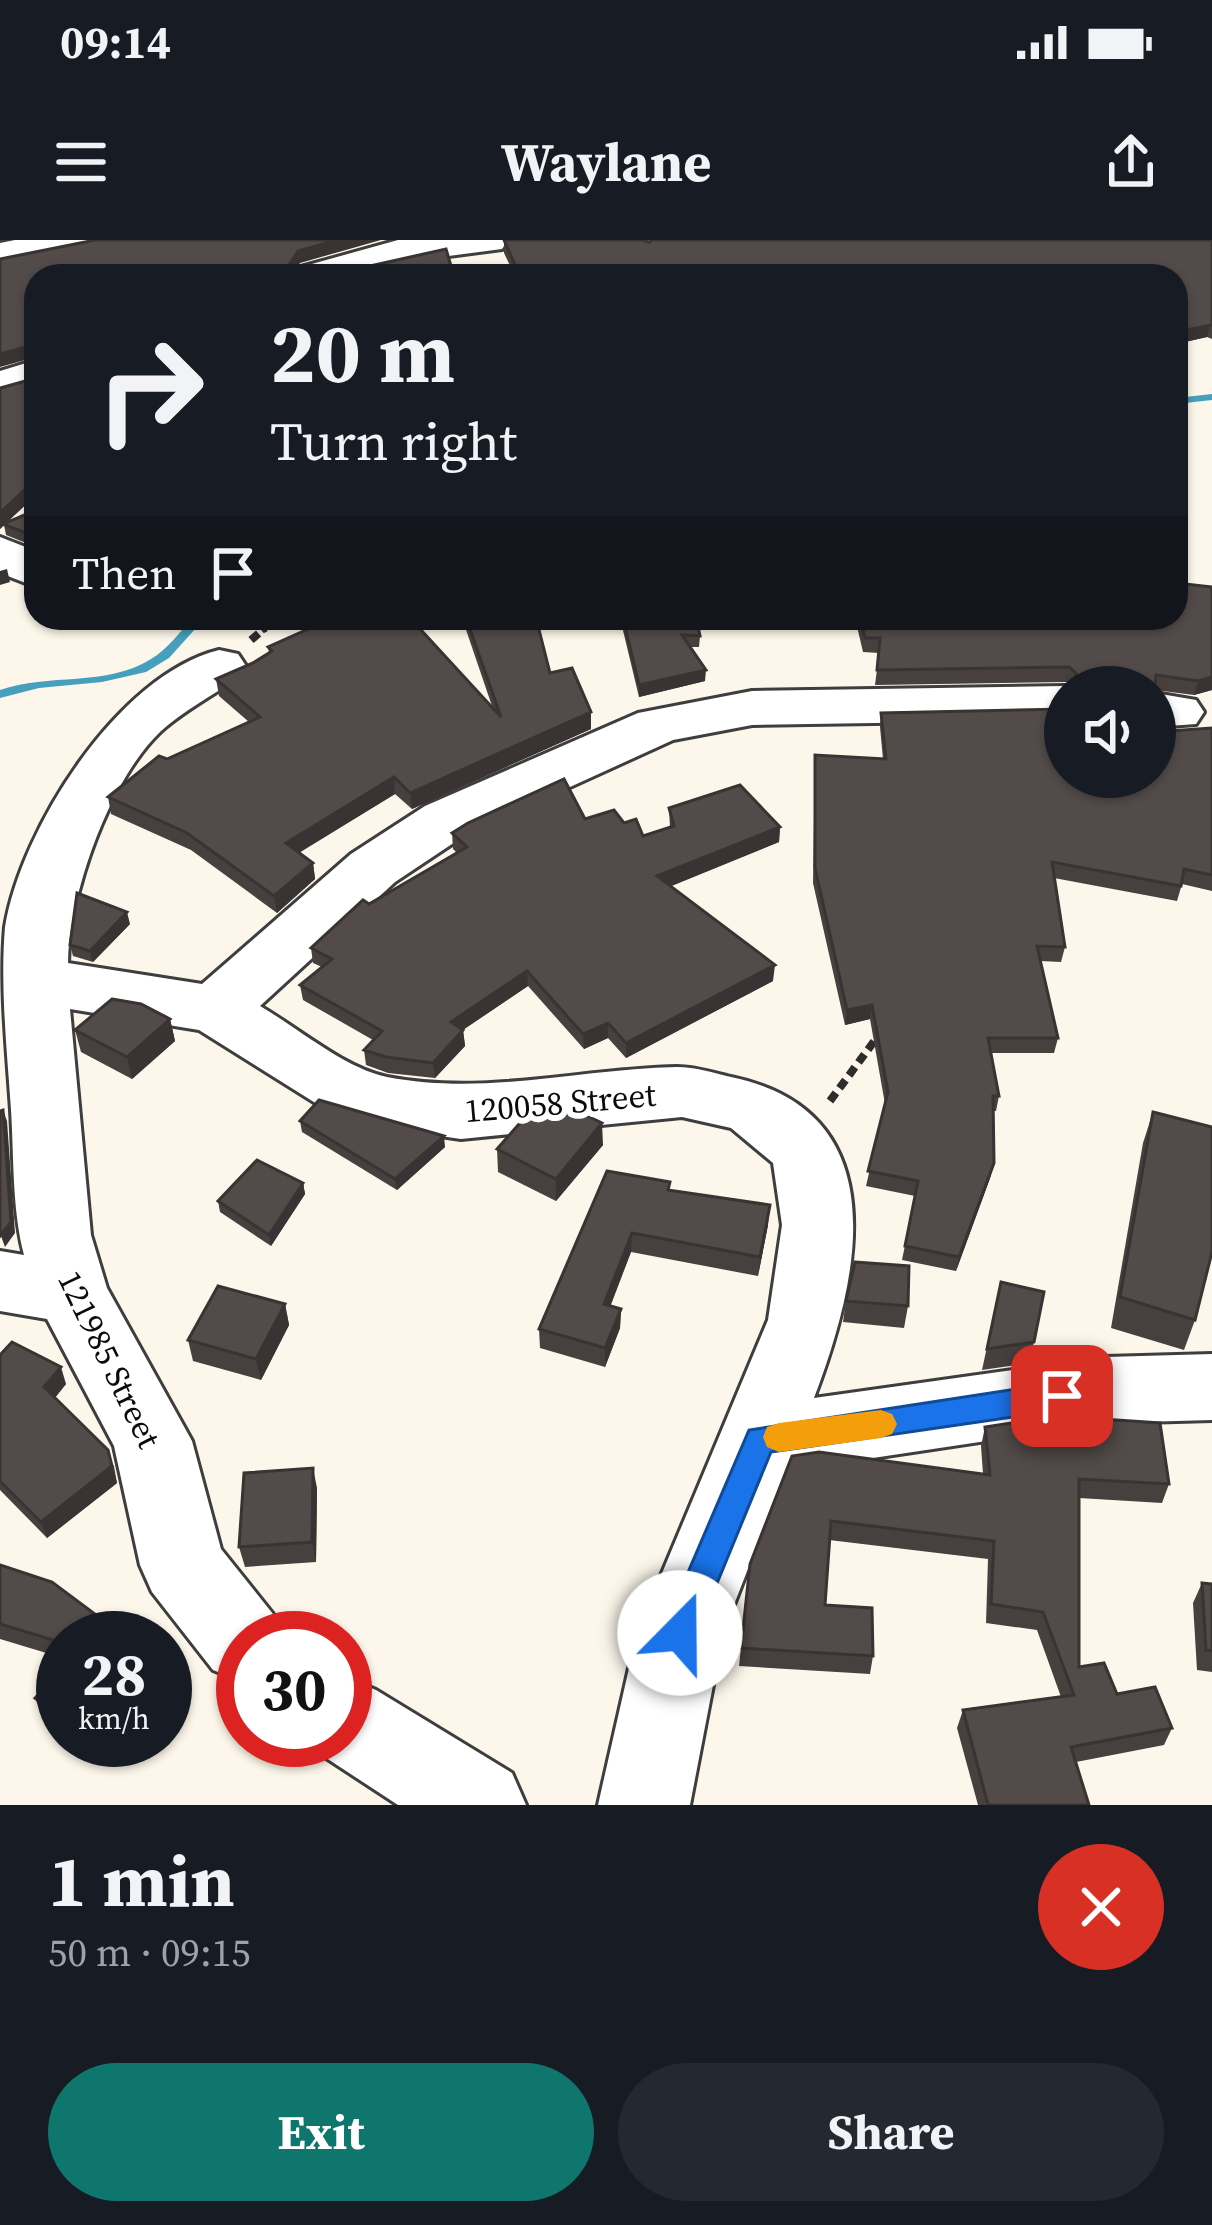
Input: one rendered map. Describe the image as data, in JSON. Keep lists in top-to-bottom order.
{
  "streets": {
    "street": ["120058 Street", "121985 Street"]
  },
  "crossings": [
    ["120058 Street", "121985 Street"]
  ],
  "page": {
    "status": "09:14",
    "header": "Waylane",
    "turn": ["20 m", "Turn right"],
    "then": "Then",
    "speed": "28 km/h",
    "limit": "30",
    "heading": ["1 min", "50 m · 09:15"],
    "buttons": ["Exit", "Share"]
  }
}
